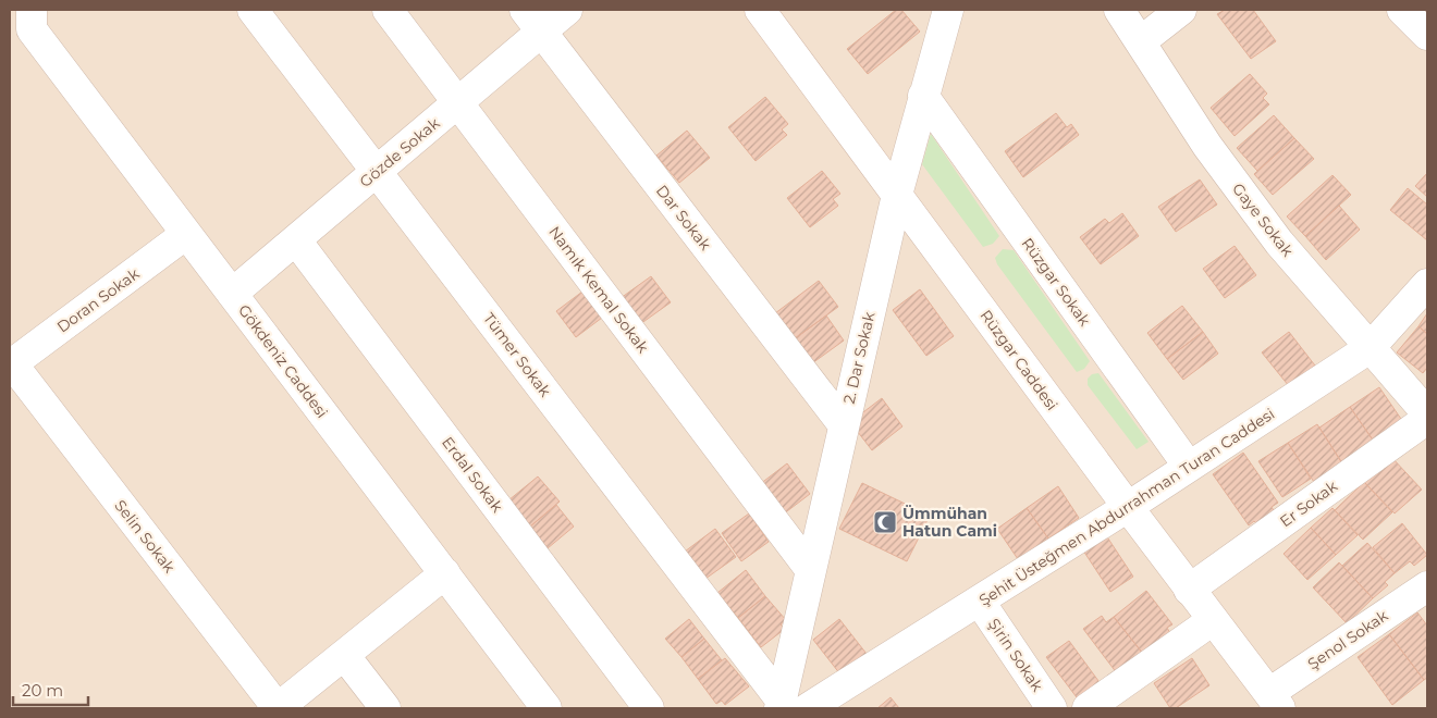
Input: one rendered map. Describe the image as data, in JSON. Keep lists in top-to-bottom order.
{
  "streets": {
    "street": [
      "Gözde Sokak",
      "Dar Sokak",
      "Gaye Sokak",
      "Rüzgar Sokak",
      "Namık Kemal Sokak",
      "Doran Sokak",
      "Tümer Sokak",
      "2. Dar Sokak",
      "Rüzgar Caddesi",
      "Gökdeniz Caddesi",
      "Erdal Sokak",
      "Er Sokak",
      "Şehit Üsteğmen Abdurrahman Turan Caddesi",
      "Selin Sokak",
      "Şenol Sokak",
      "Şirin Sokak"
    ]
  },
  "crossings": [
    ["Gözde Sokak", "Dar Sokak"],
    ["Gözde Sokak", "Namık Kemal Sokak"],
    ["Gözde Sokak", "Tümer Sokak"],
    ["Gözde Sokak", "Gökdeniz Caddesi"],
    ["Gözde Sokak", "Erdal Sokak"],
    ["Dar Sokak", "2. Dar Sokak"],
    ["Gaye Sokak", "Şehit Üsteğmen Abdurrahman Turan Caddesi"],
    ["Rüzgar Sokak", "2. Dar Sokak"],
    ["Rüzgar Sokak", "Şehit Üsteğmen Abdurrahman Turan Caddesi"],
    ["Namık Kemal Sokak", "2. Dar Sokak"],
    ["Doran Sokak", "Gökdeniz Caddesi"],
    ["Doran Sokak", "Selin Sokak"],
    ["Tümer Sokak", "2. Dar Sokak"],
    ["Tümer Sokak", "Şehit Üsteğmen Abdurrahman Turan Caddesi"],
    ["2. Dar Sokak", "Rüzgar Caddesi"],
    ["2. Dar Sokak", "Şehit Üsteğmen Abdurrahman Turan Caddesi"],
    ["Rüzgar Caddesi", "Er Sokak"],
    ["Rüzgar Caddesi", "Şehit Üsteğmen Abdurrahman Turan Caddesi"],
    ["Rüzgar Caddesi", "Şenol Sokak"],
    ["Şehit Üsteğmen Abdurrahman Turan Caddesi", "Şirin Sokak"]
  ],
  "places": {
    "mosque": ["Ümmühan Hatun Cami"]
  },
  "scale_bar": "20 m"
}
